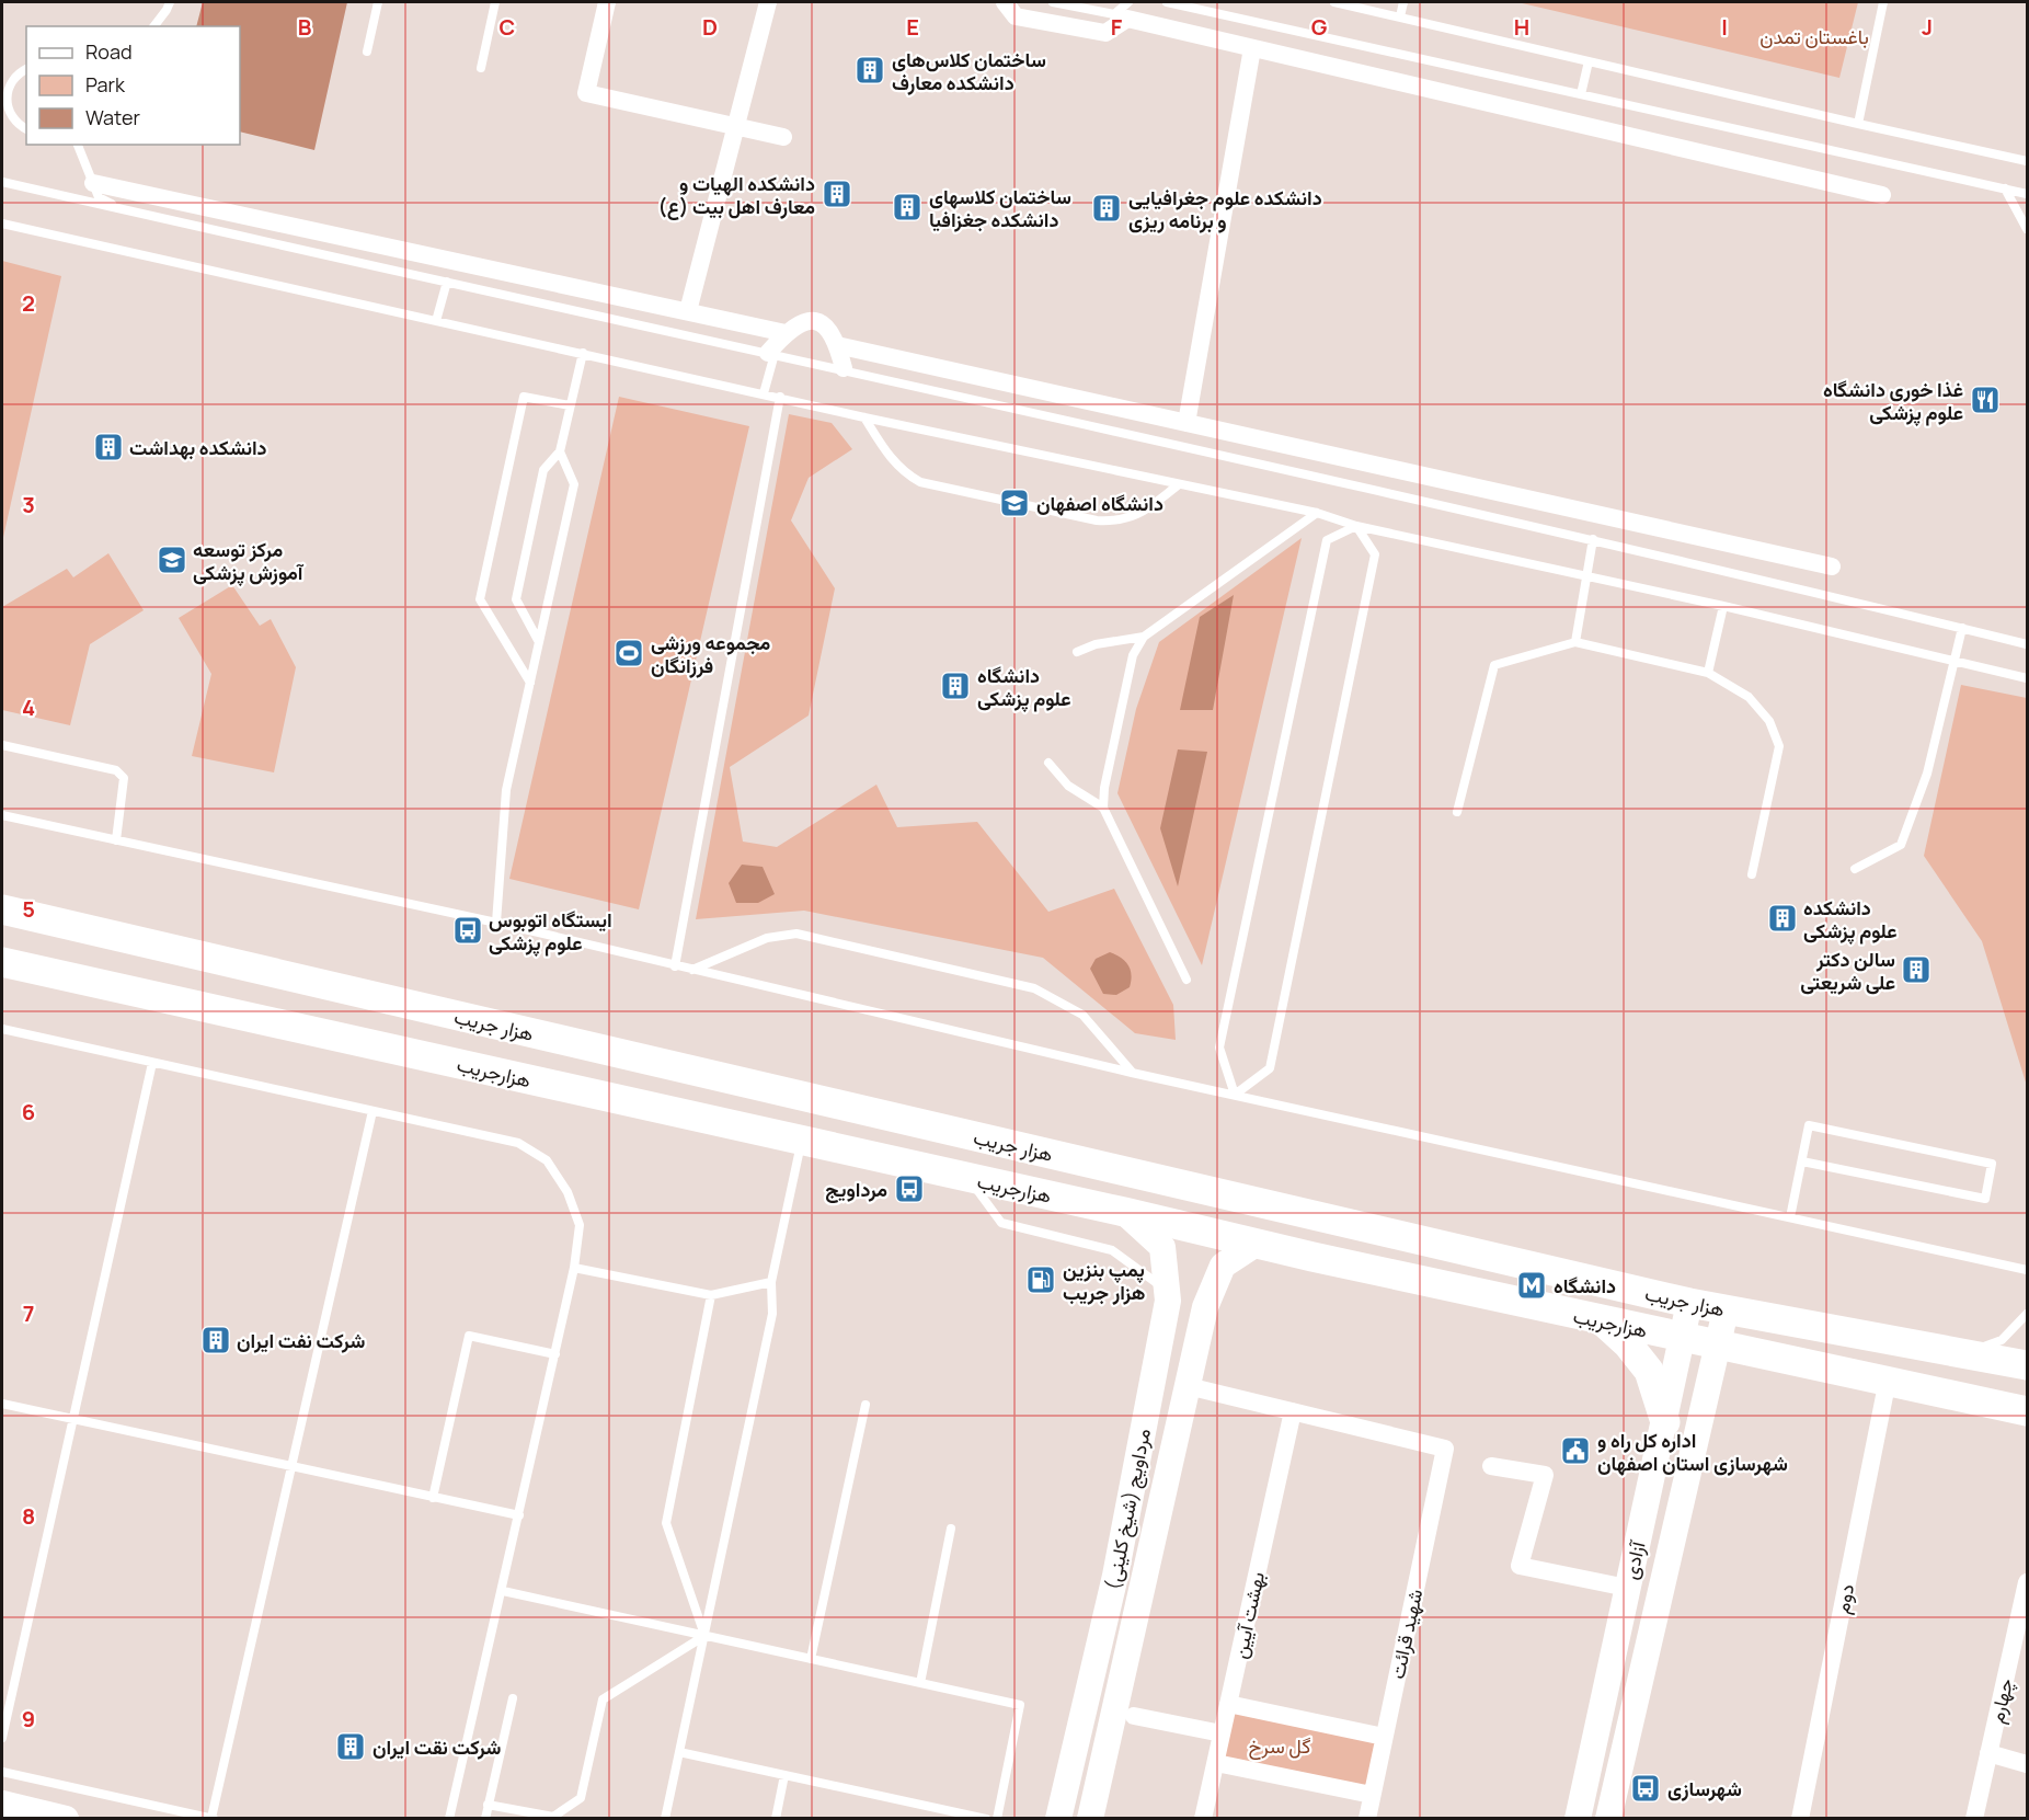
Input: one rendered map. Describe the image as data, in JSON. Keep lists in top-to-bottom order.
{
  "streets": {
    "main road": [
      "هزار جریب",
      "هزارجریب",
      "مرداویج (شیخ کلینی)",
      "آزادی"
    ],
    "street": [
      "دوم",
      "بهشت آیین",
      "شهید قرائت",
      "چهارم"
    ]
  },
  "crossings": [
    ["هزار جریب", "آزادی"],
    ["هزارجریب", "مرداویج (شیخ کلینی)"],
    ["هزارجریب", "آزادی"],
    ["هزارجریب", "دوم"],
    ["بهشت آیین", "شهید قرائت"]
  ],
  "parks": ["باغستان تمدن", "گل سرخ"],
  "places": {
    "building": [
      "ساختمان کلاس‌های دانشکده معارف",
      "دانشکده الهیات و معارف اهل بیت (ع)",
      "ساختمان کلاسهای دانشکده جغزافیا",
      "دانشکده علوم جغرافیایی و برنامه ریزی",
      "دانشکده بهداشت",
      "دانشگاه علوم پزشکی",
      "دانشکده علوم پزشکی",
      "سالن دکتر علی شریعتی",
      "شرکت نفت ایران",
      "شرکت نقت ایران"
    ],
    "restaurant": ["غذا خوری دانشگاه علوم پزشکی"],
    "school or university": ["دانشگاه اصفهان", "مرکز توسعه آموزش پزشکی"],
    "sports": ["مجموعه ورزشی فرزانگان"],
    "bus stop": ["ایستگاه اتوبوس علوم پزشکی", "مرداویج", "شهرسازی"],
    "fuel station": ["پمپ بنزین هزار جریب"],
    "metro station": ["دانشگاه"],
    "public building": ["اداره کل راه و شهرسازی استان اصفهان"]
  },
  "legend": ["Road", "Park", "Water"],
  "grid": {
    "columns": [
      "B",
      "C",
      "D",
      "E",
      "F",
      "G",
      "H",
      "I",
      "J"
    ],
    "rows": [
      "2",
      "3",
      "4",
      "5",
      "6",
      "7",
      "8",
      "9"
    ]
  }
}
